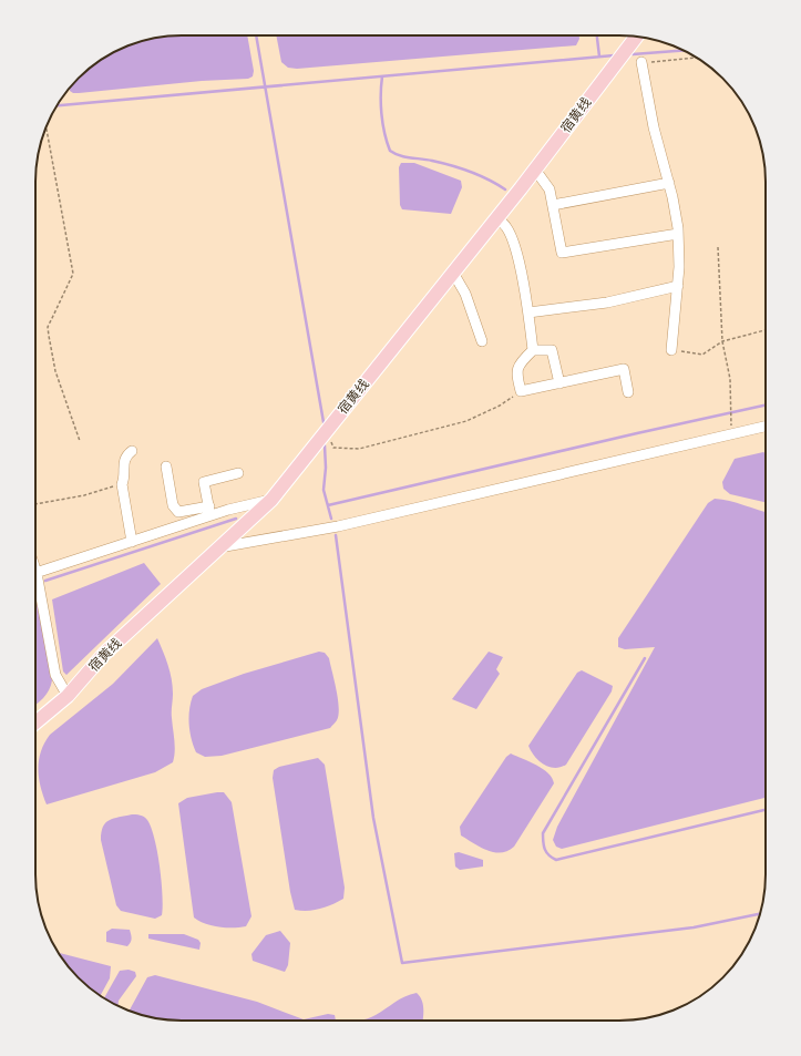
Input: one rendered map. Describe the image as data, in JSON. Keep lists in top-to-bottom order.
{
  "streets": {
    "main road": ["宿黄线"]
  }
}
